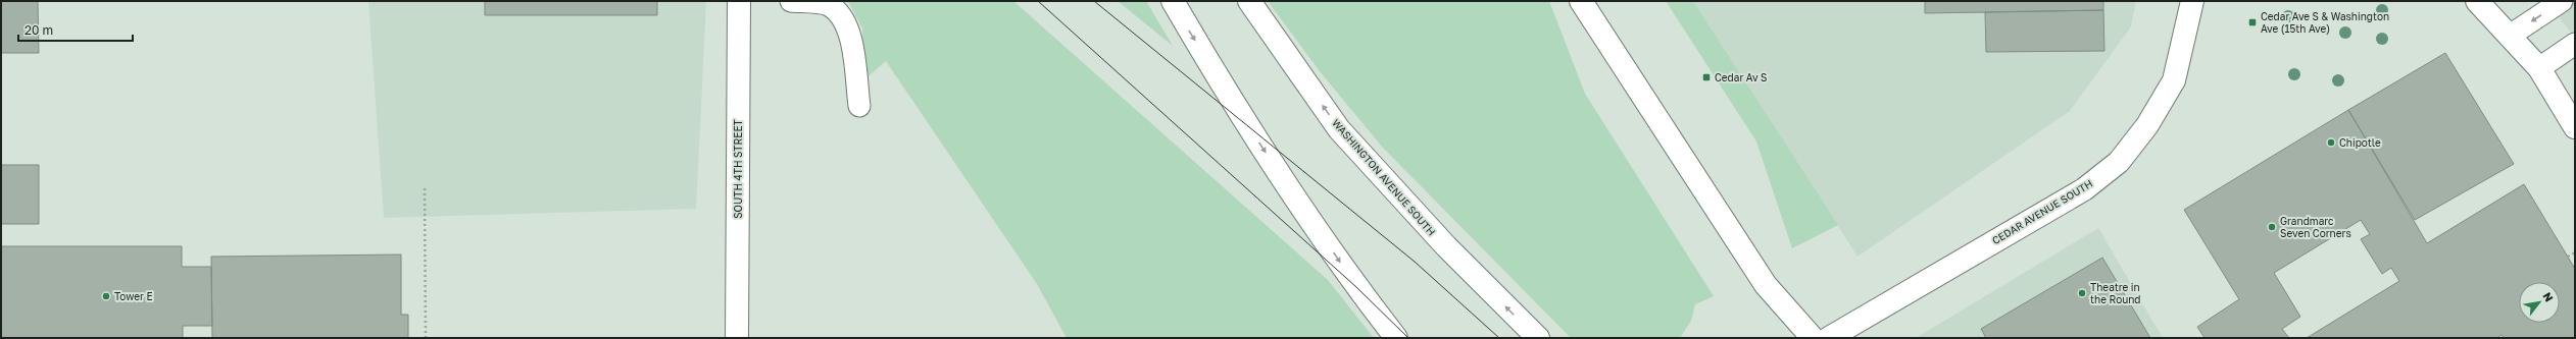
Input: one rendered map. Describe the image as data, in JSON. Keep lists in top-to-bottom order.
{
  "streets": {
    "street": ["SOUTH 4TH STREET", "WASHINGTON AVENUE SOUTH", "CEDAR AVENUE SOUTH"]
  },
  "places": {
    "transit": ["Cedar Ave S & Washington Ave (15th Ave)", "Cedar Av S"],
    "other": [
      "Chipotle",
      "Grandmarc Seven Corners",
      "Theatre in the Round",
      "Tower E"
    ]
  },
  "scale_bar": "20 m",
  "north": "top right"
}
